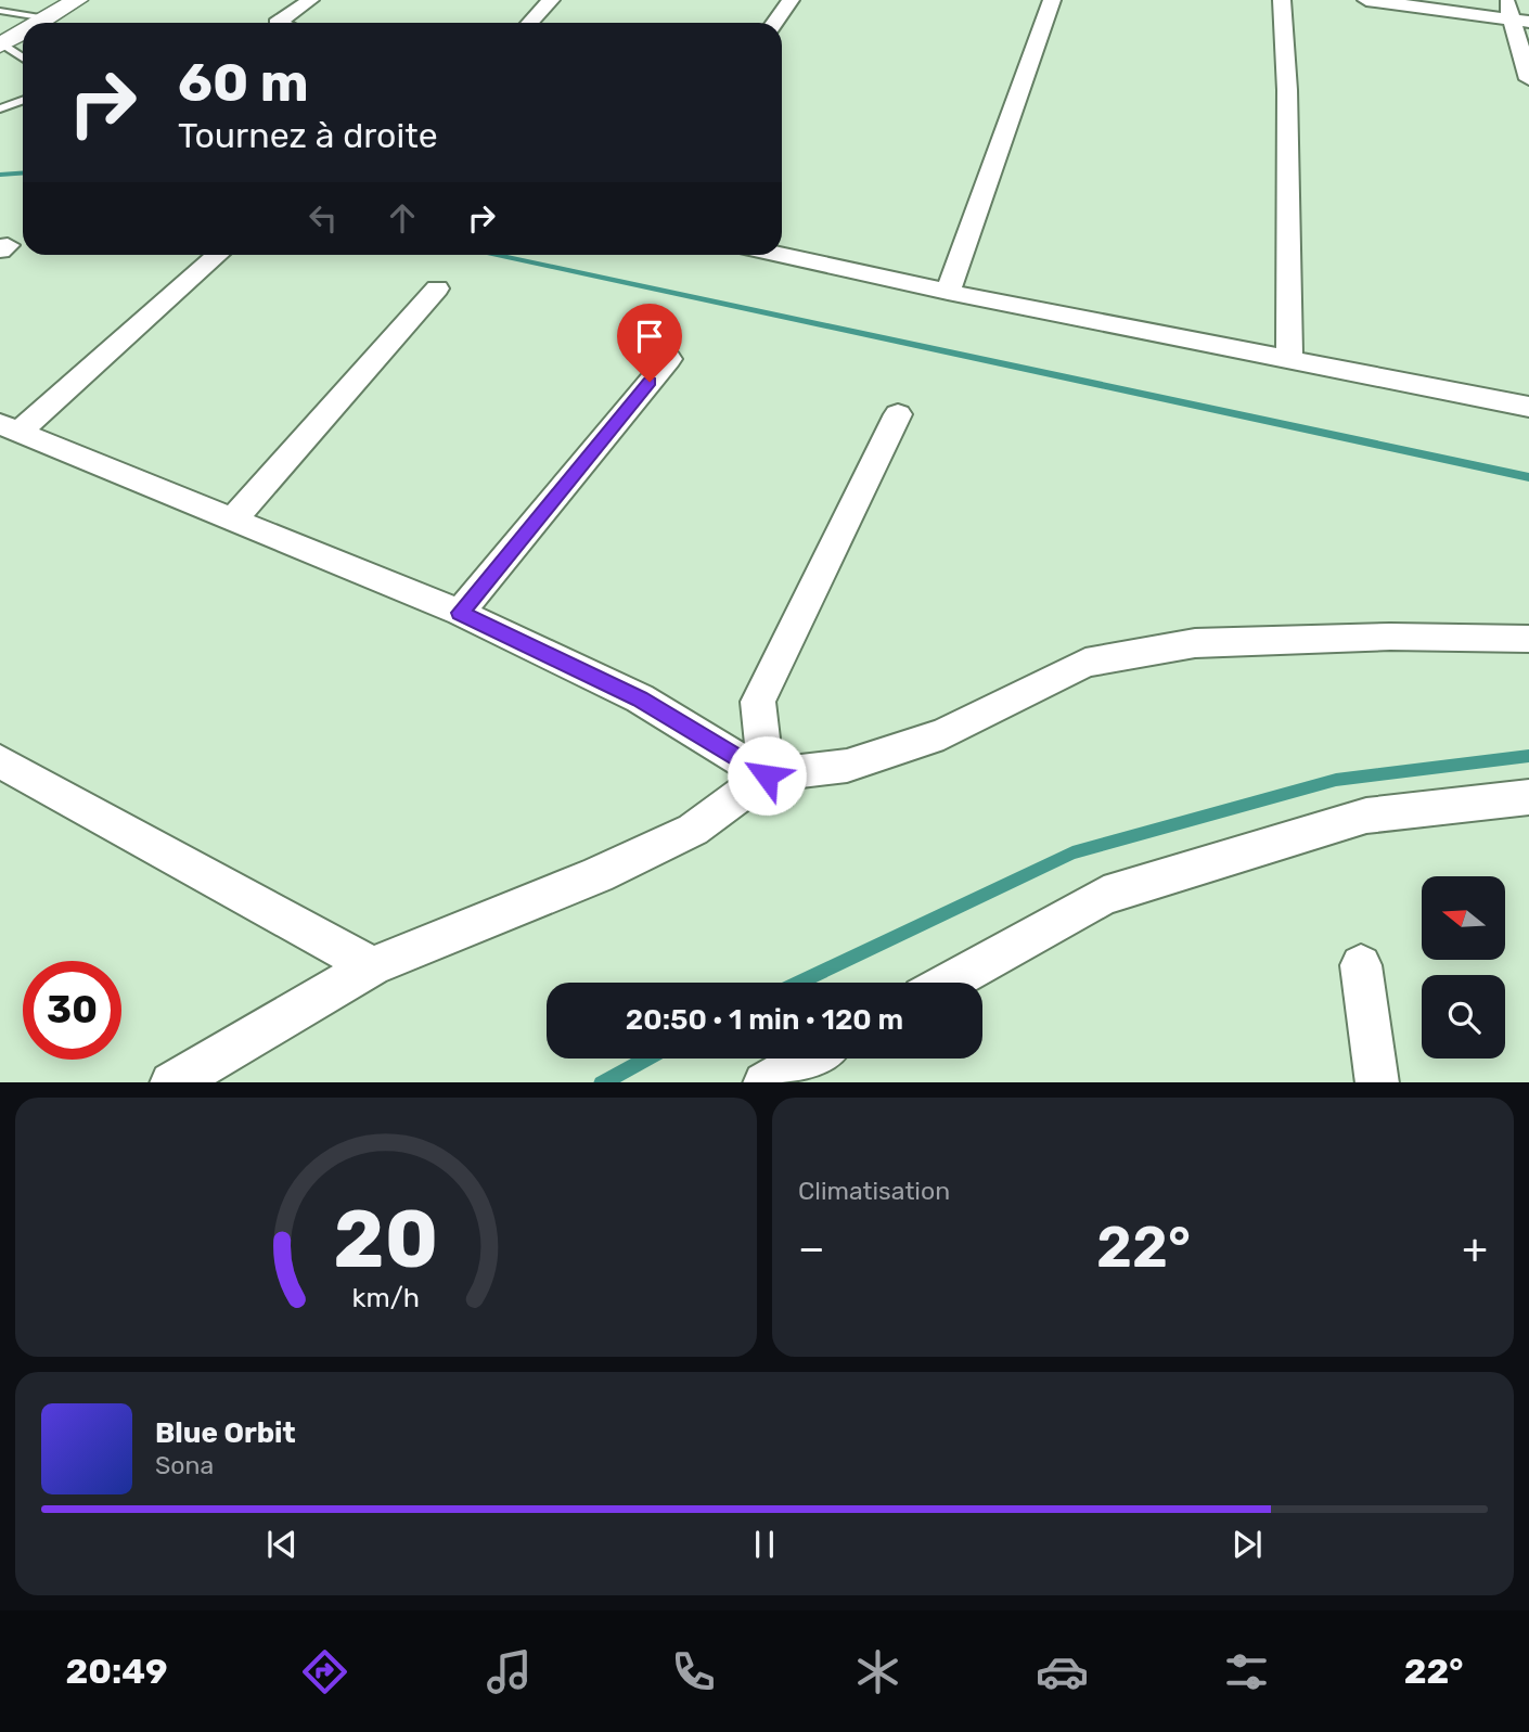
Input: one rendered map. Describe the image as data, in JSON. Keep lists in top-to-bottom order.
{
  "north": "left",
  "page": {
    "turn": ["60 m", "Tournez à droite"],
    "limit": "30",
    "trip": "20:50 · 1 min · 120 m",
    "tile": "Climatisation",
    "heat": ["−", "22°", "+"],
    "song": ["Blue Orbit", "Sona"],
    "tabs": ["20:49", "22°"],
    "gauge": ["20", "km/h"]
  }
}
